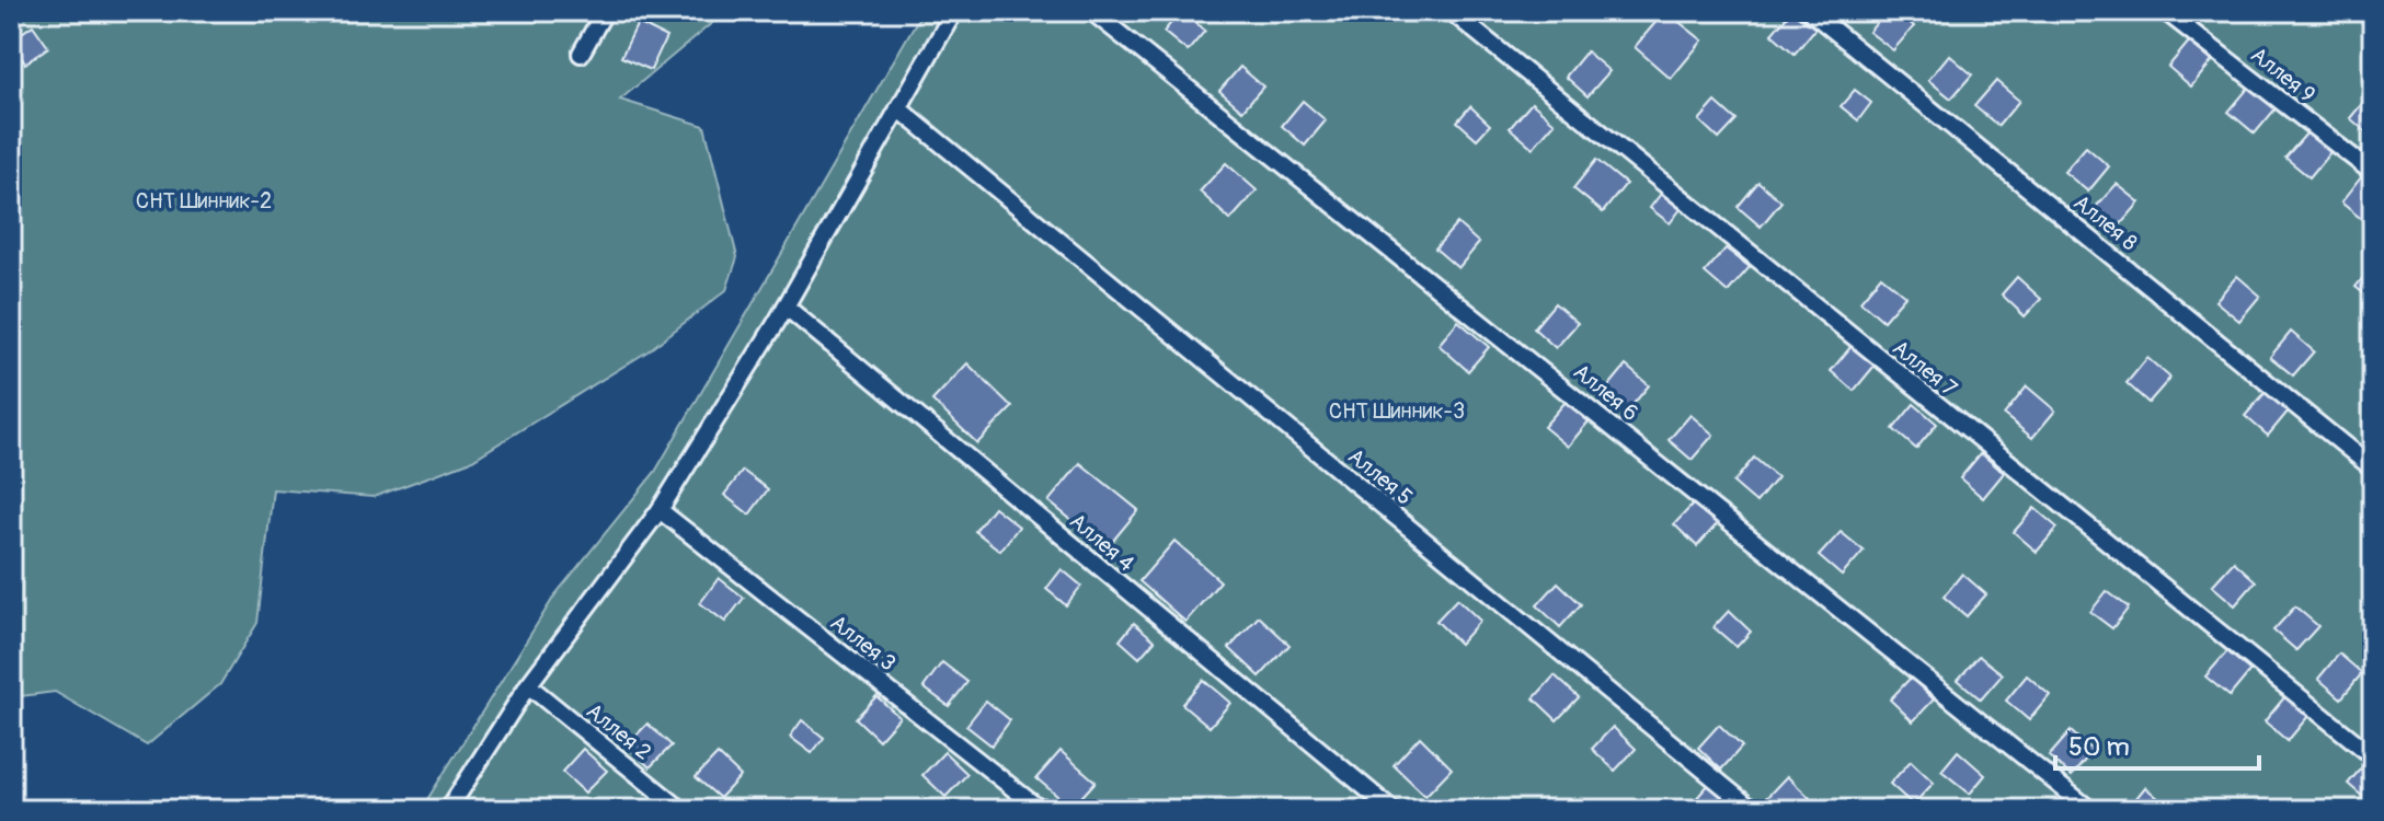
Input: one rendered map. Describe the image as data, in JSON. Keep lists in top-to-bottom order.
{
  "streets": {
    "lane": [
      "Аллея 9",
      "Аллея 8",
      "Аллея 7",
      "Аллея 6",
      "Аллея 5",
      "Аллея 4",
      "Аллея 3",
      "Аллея 2"
    ]
  },
  "parks": ["СНТ Шинник-2", "СНТ Шинник-3"],
  "scale_bar": "50 m"
}
